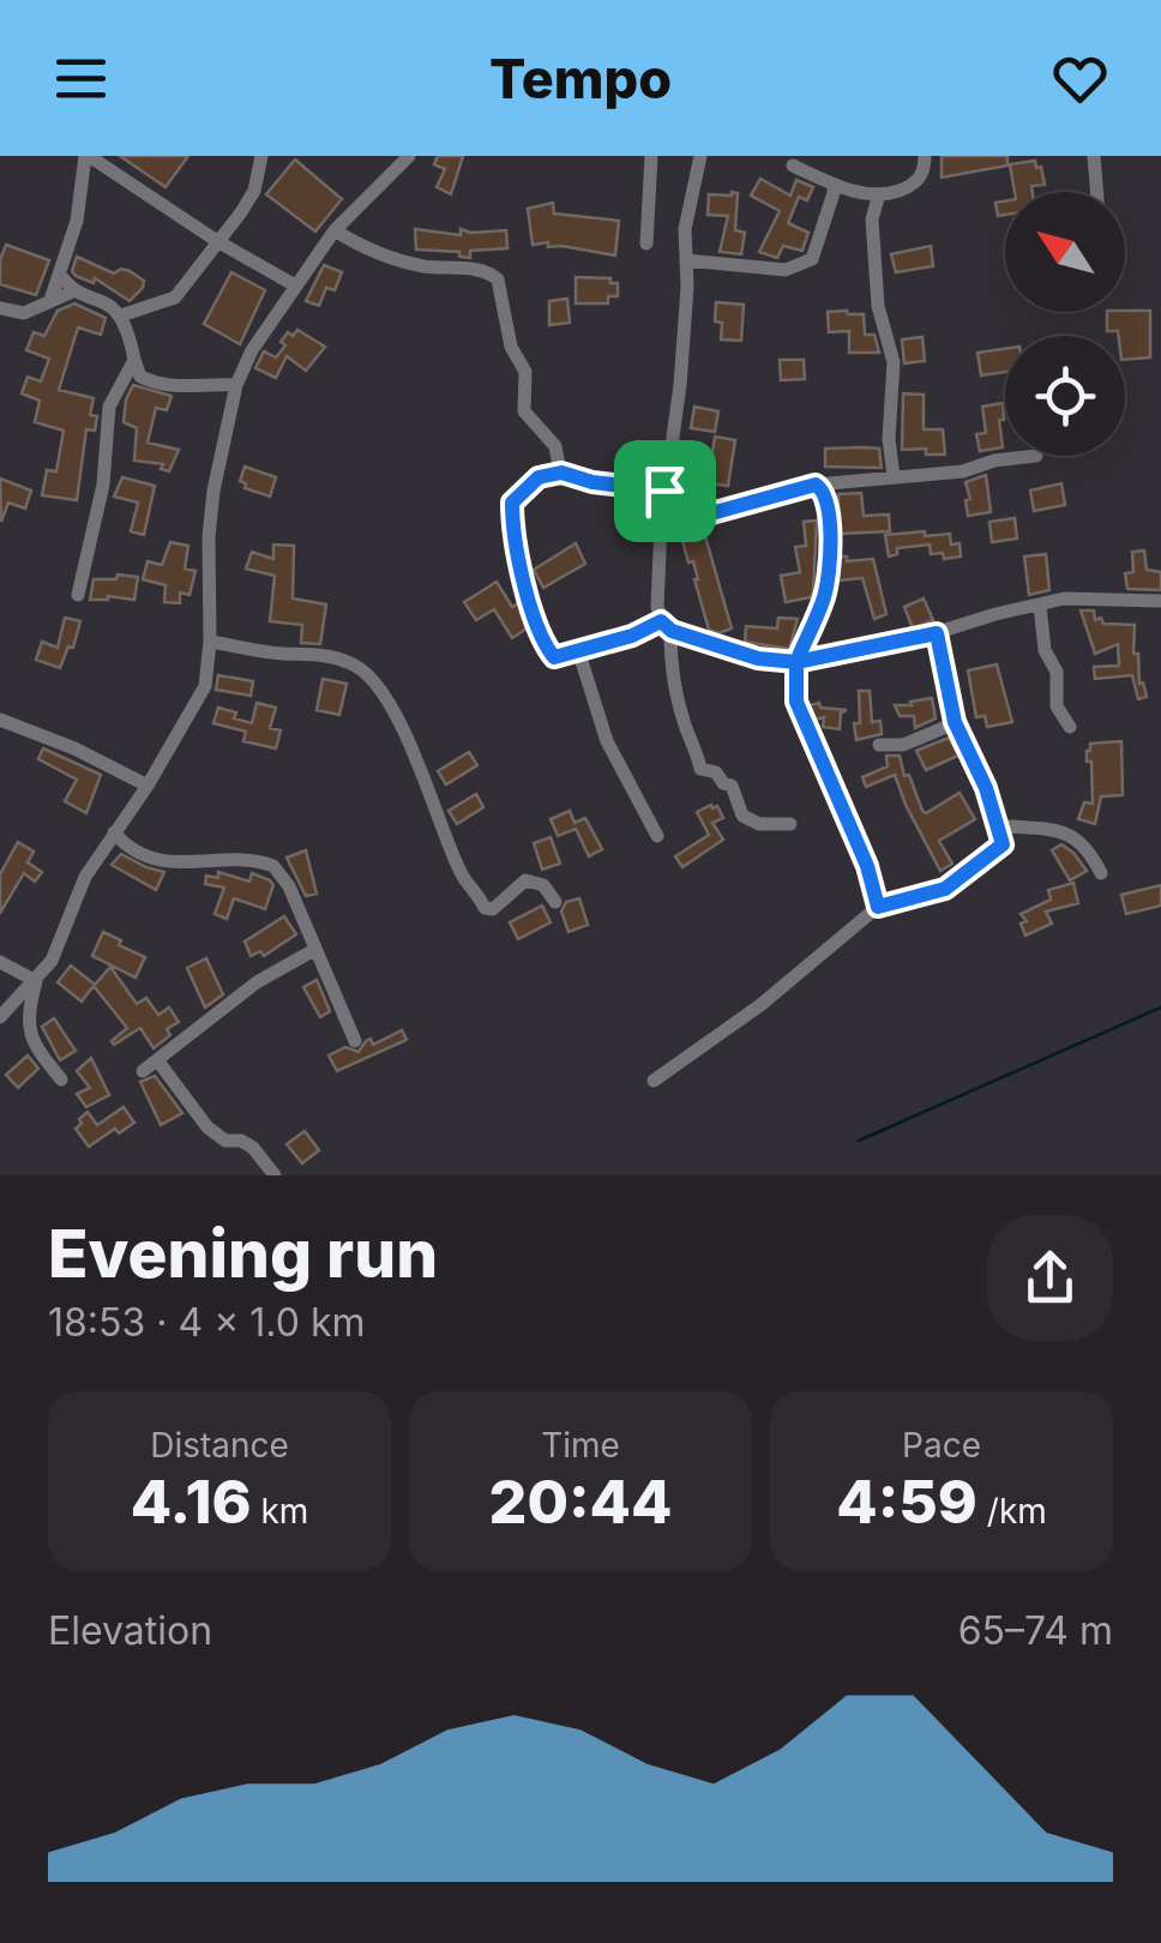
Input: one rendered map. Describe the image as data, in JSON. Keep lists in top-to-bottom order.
{
  "north": "top left",
  "page": {
    "header": "Tempo",
    "heading": ["Evening run", "18:53 · 4 × 1.0 km"],
    "stats": [
      ["Distance", "4.16 km"],
      ["Time", "20:44"],
      ["Pace", "4:59 /km"]
    ],
    "chart": ["Elevation", "65–74 m"]
  }
}
